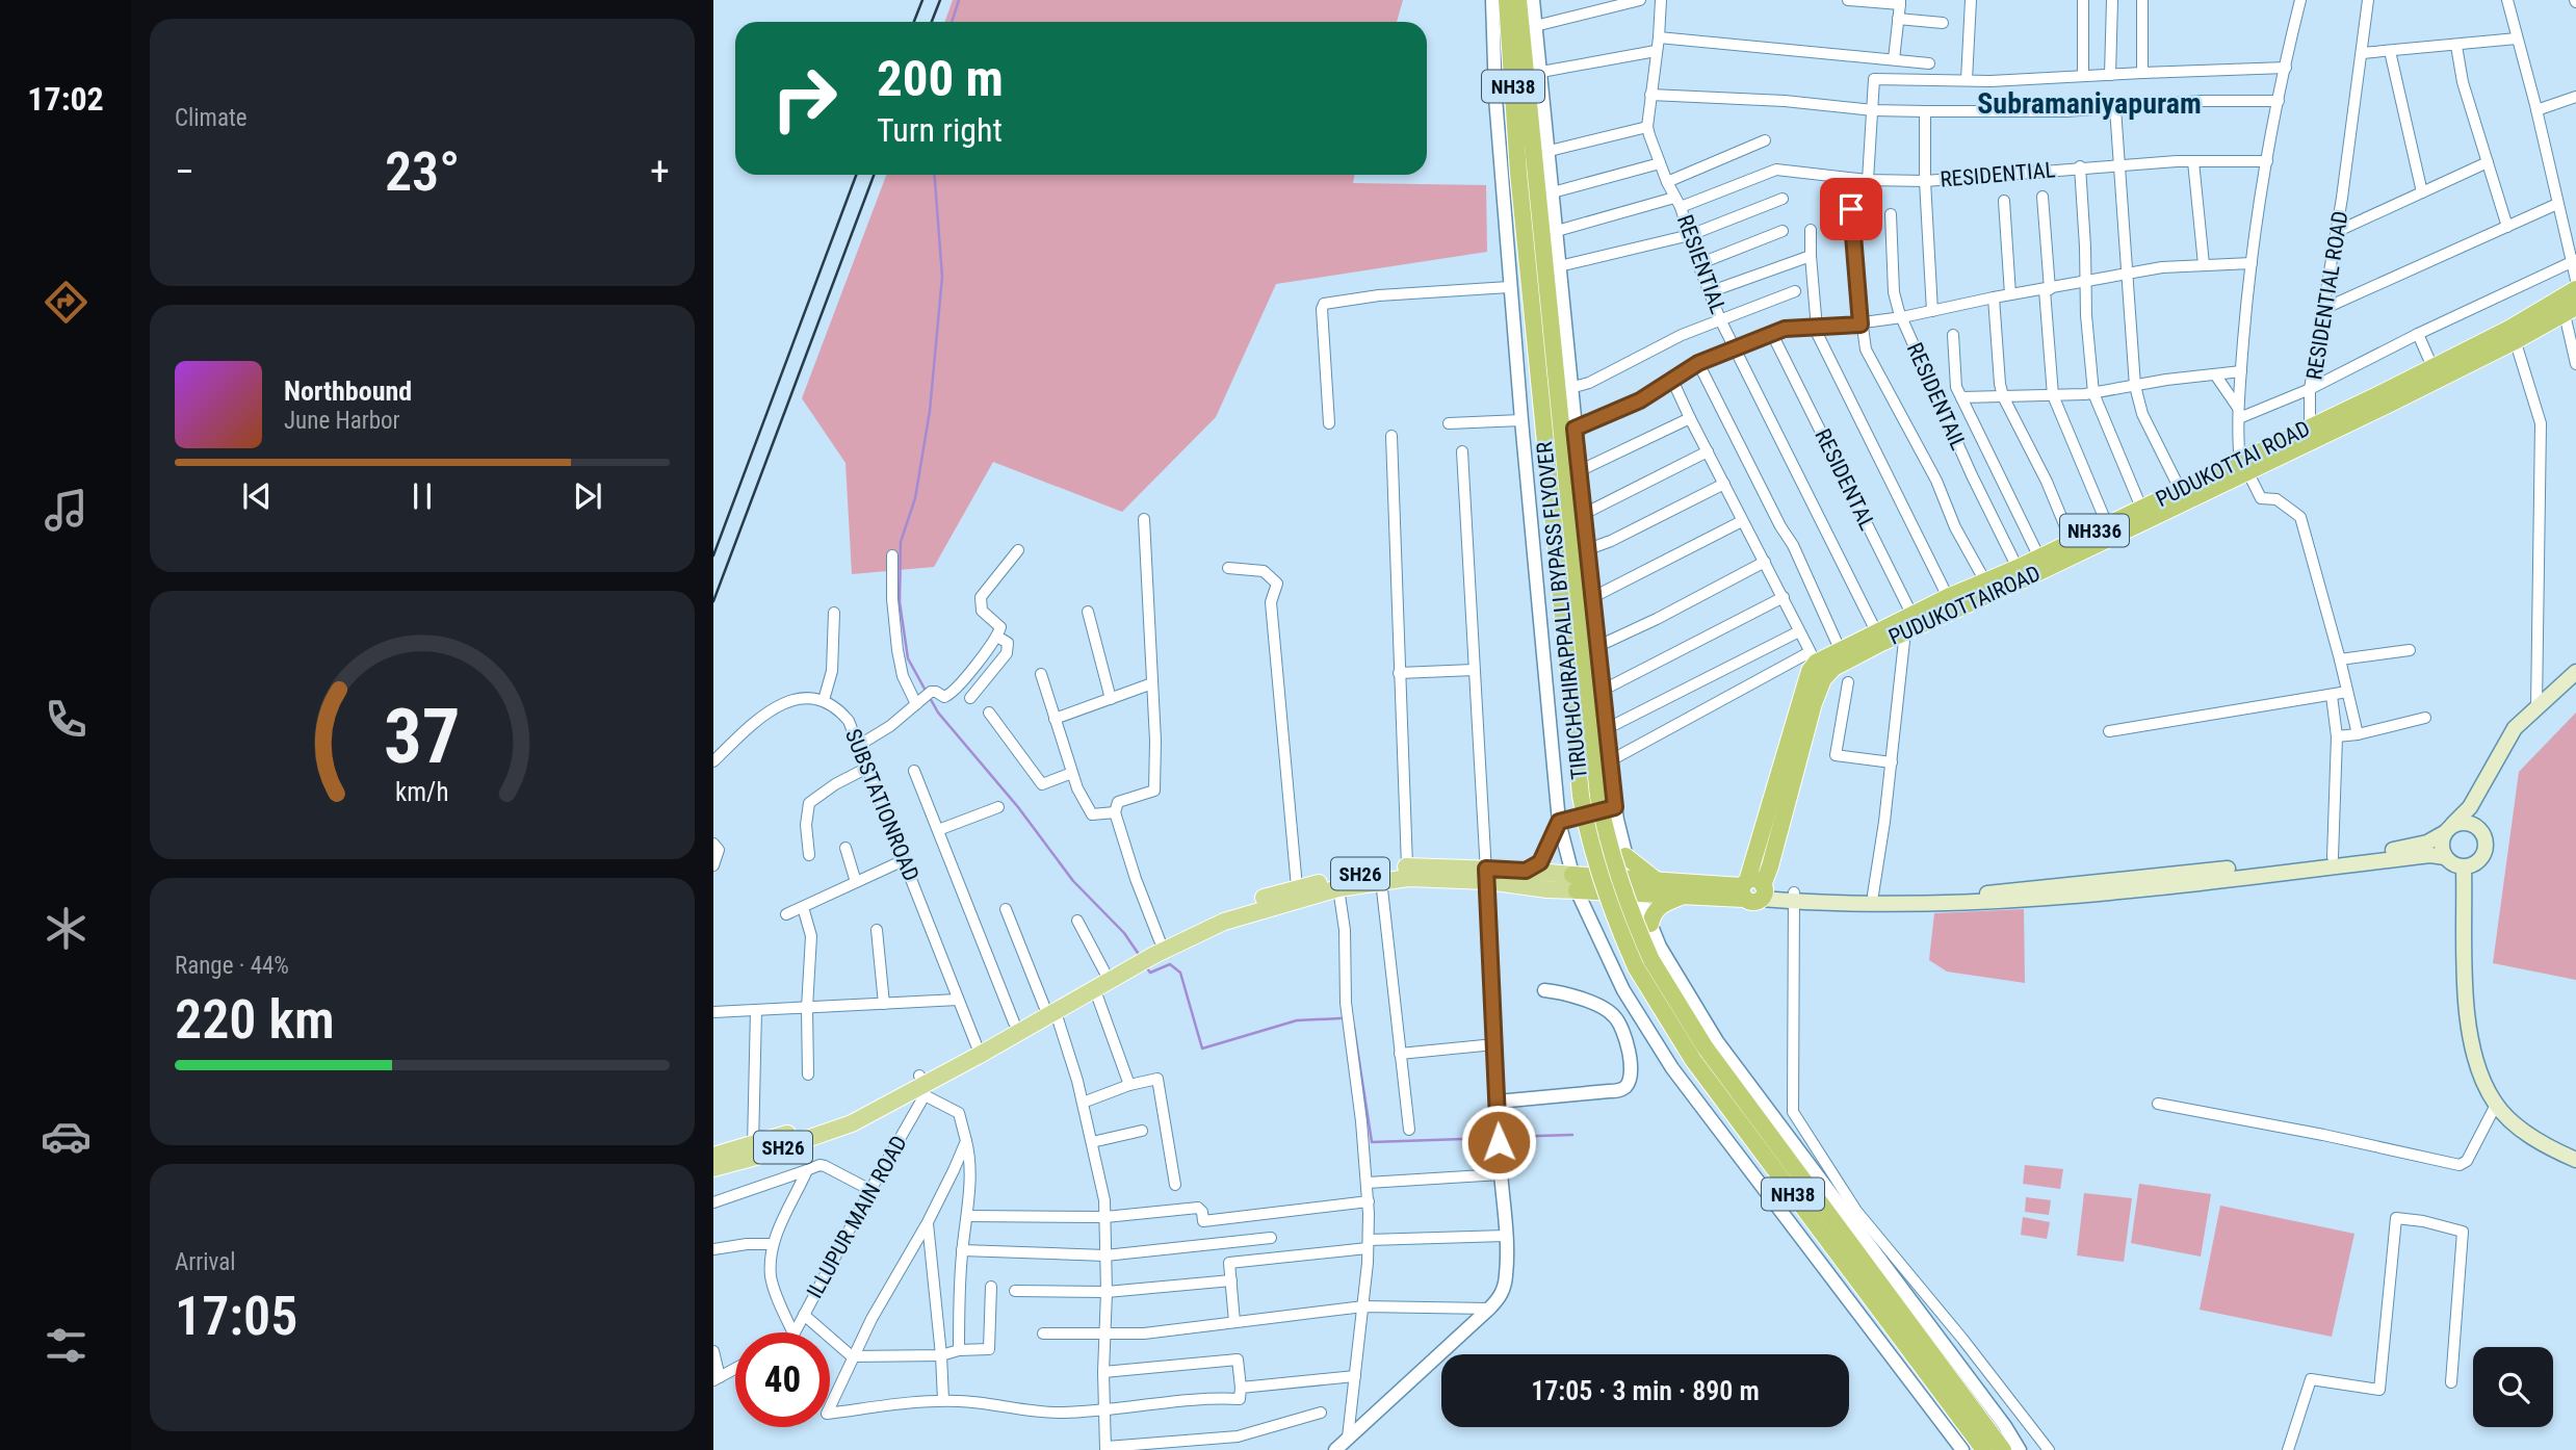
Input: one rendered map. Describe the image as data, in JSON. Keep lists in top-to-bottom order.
{
  "streets": {
    "highway": [
      "NH38",
      "PUDUKOTTAI ROAD",
      "NH336",
      "PUDUKOTTAIROAD",
      "TIRUCHCHIRAPPALLI BYPASS FLYOVER"
    ],
    "main road": ["SH26"],
    "street": [
      "RESIDENTIAL",
      "RESIENTIAL",
      "RESIDENTIAL ROAD",
      "RESIDENTAIL",
      "RESIDENTAL",
      "SUBSTATIONROAD",
      "ILLUPUR MAIN ROAD"
    ]
  },
  "crossings": [
    ["RESIDENTIAL", "RESIENTIAL"],
    ["RESIDENTIAL", "PUDUKOTTAI ROAD"],
    ["RESIENTIAL", "PUDUKOTTAI ROAD"],
    ["RESIDENTAIL", "PUDUKOTTAI ROAD"],
    ["PUDUKOTTAI ROAD", "RESIDENTAL"],
    ["PUDUKOTTAI ROAD", "PUDUKOTTAIROAD"],
    ["RESIDENTAL", "PUDUKOTTAIROAD"],
    ["SUBSTATIONROAD", "SH26"],
    ["SH26", "ILLUPUR MAIN ROAD"]
  ],
  "districts": ["Subramaniyapuram"],
  "page": {
    "tabs": "17:02",
    "tile": [
      "Climate",
      ["Range · 44%", "220 km"],
      ["Arrival", "17:05"]
    ],
    "turn": ["200 m", "Turn right"],
    "heat": ["−", "23°", "+"],
    "song": ["Northbound", "June Harbor"],
    "limit": "40",
    "trip": "17:05 · 3 min · 890 m",
    "gauge": ["37", "km/h"]
  }
}
